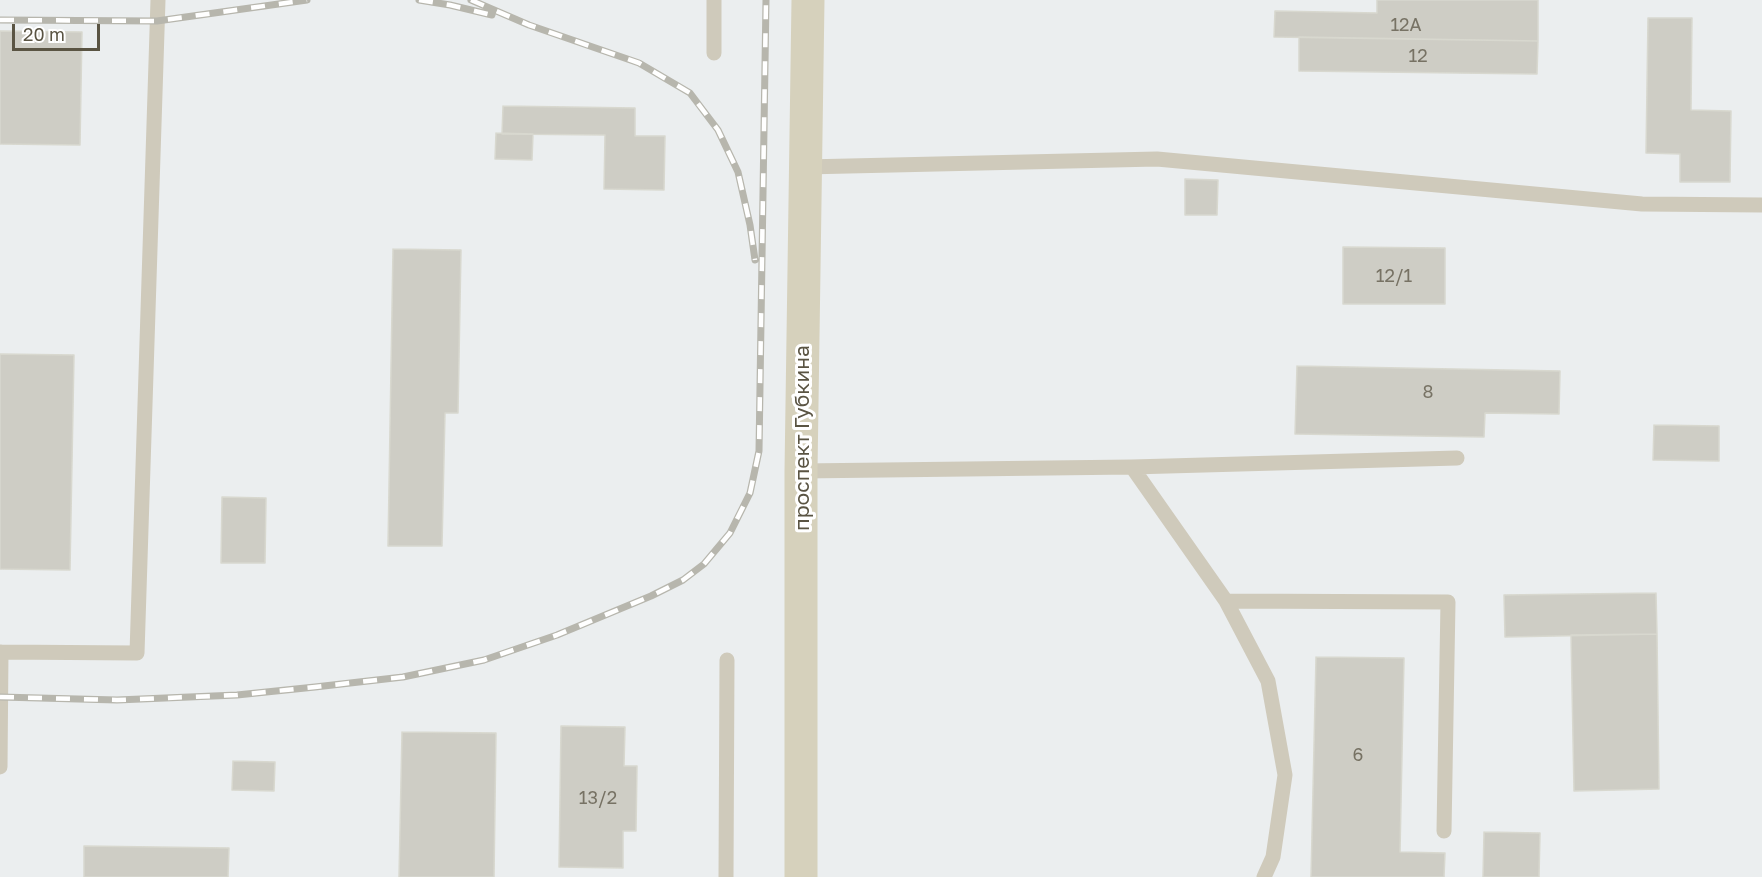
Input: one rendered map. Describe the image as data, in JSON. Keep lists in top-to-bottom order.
{
  "streets": {
    "main road": ["проспект Губкина"]
  },
  "house_numbers": [
    "12А",
    "12",
    "12/1",
    "8",
    "6",
    "13/2"
  ],
  "scale_bar": "20 m"
}
